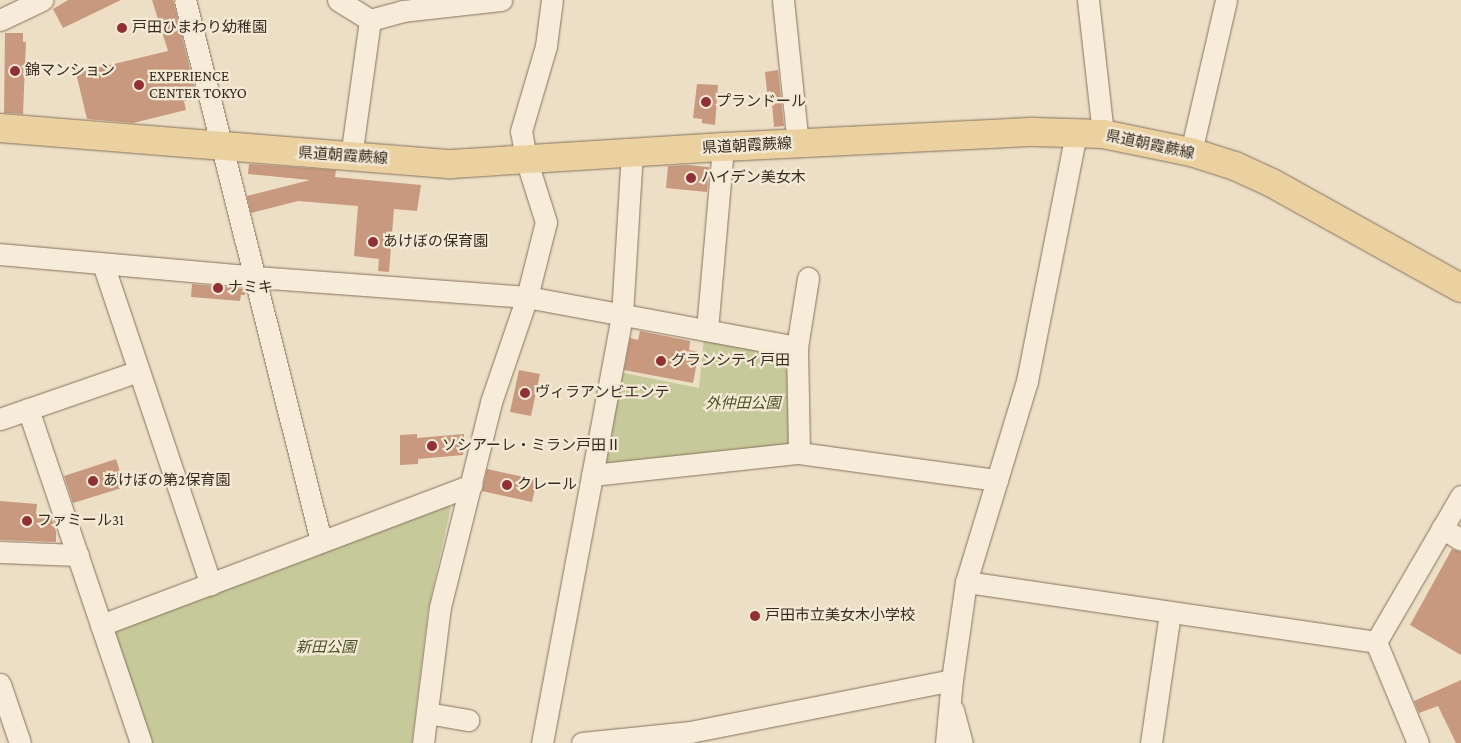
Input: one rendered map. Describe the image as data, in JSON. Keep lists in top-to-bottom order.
{
  "streets": {
    "main road": ["県道朝霞蕨線"]
  },
  "parks": ["外仲田公園", "新田公園"],
  "places": [
    "戸田ひまわり幼稚園",
    "錦マンション",
    "EXPERIENCE CENTER TOKYO",
    "プランドール",
    "ハイデン美女木",
    "あけぼの保育園",
    "ナミキ",
    "グランシティ戸田",
    "ヴィラアンビエンテ",
    "ソシアーレ・ミラン戸田Ⅱ",
    "あけぼの第2保育園",
    "クレール",
    "ファミール31",
    "戸田市立美女木小学校"
  ]
}
